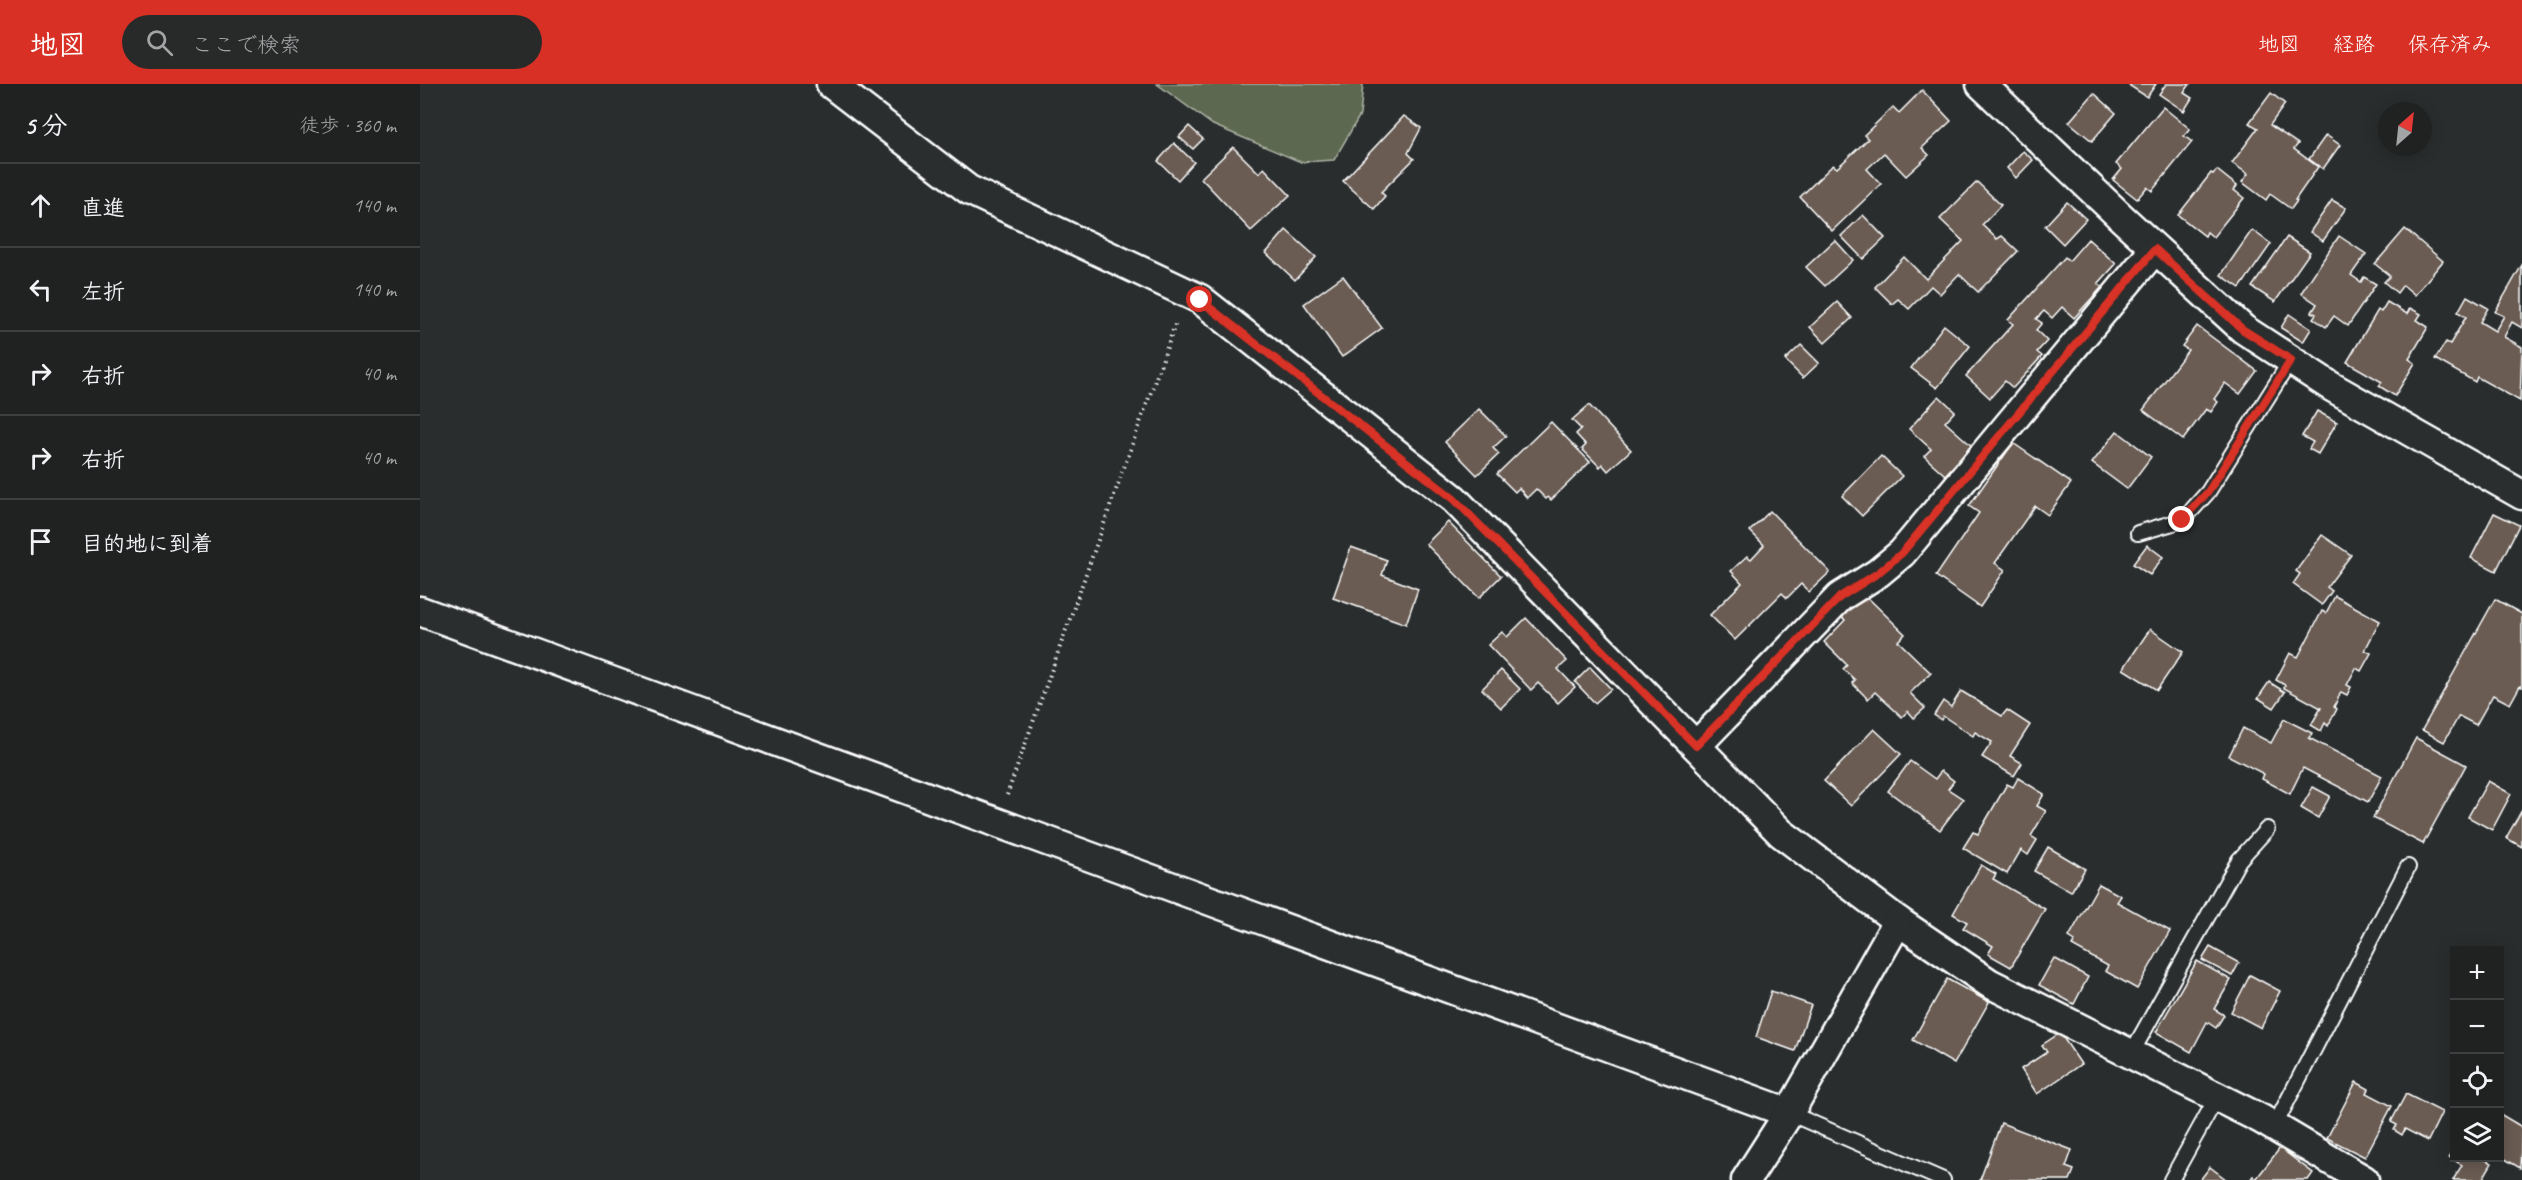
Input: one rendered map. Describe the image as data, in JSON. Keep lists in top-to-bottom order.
{
  "north": "top right",
  "page": {
    "header": "地図",
    "search": "ここで検索",
    "nav": ["地図", "経路", "保存済み"],
    "heading": ["5 分", "徒歩 · 360 m"],
    "list": [
      ["直進", "140 m"],
      ["左折", "140 m"],
      ["右折", "40 m"],
      ["右折", "40 m"],
      "目的地に到着"
    ],
    "map_buttons": ["+", "−"]
  }
}
